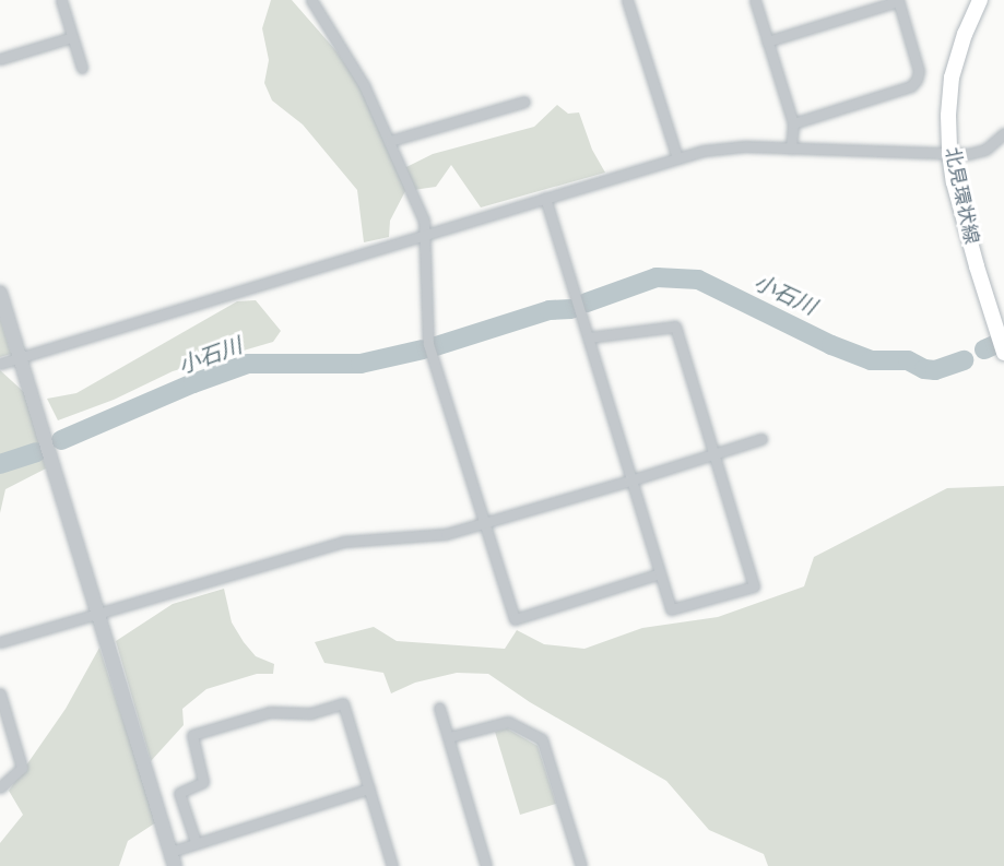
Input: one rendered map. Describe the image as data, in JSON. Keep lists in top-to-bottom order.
{
  "streets": {
    "main road": ["北見環状線"]
  },
  "water": ["小石川"]
}
